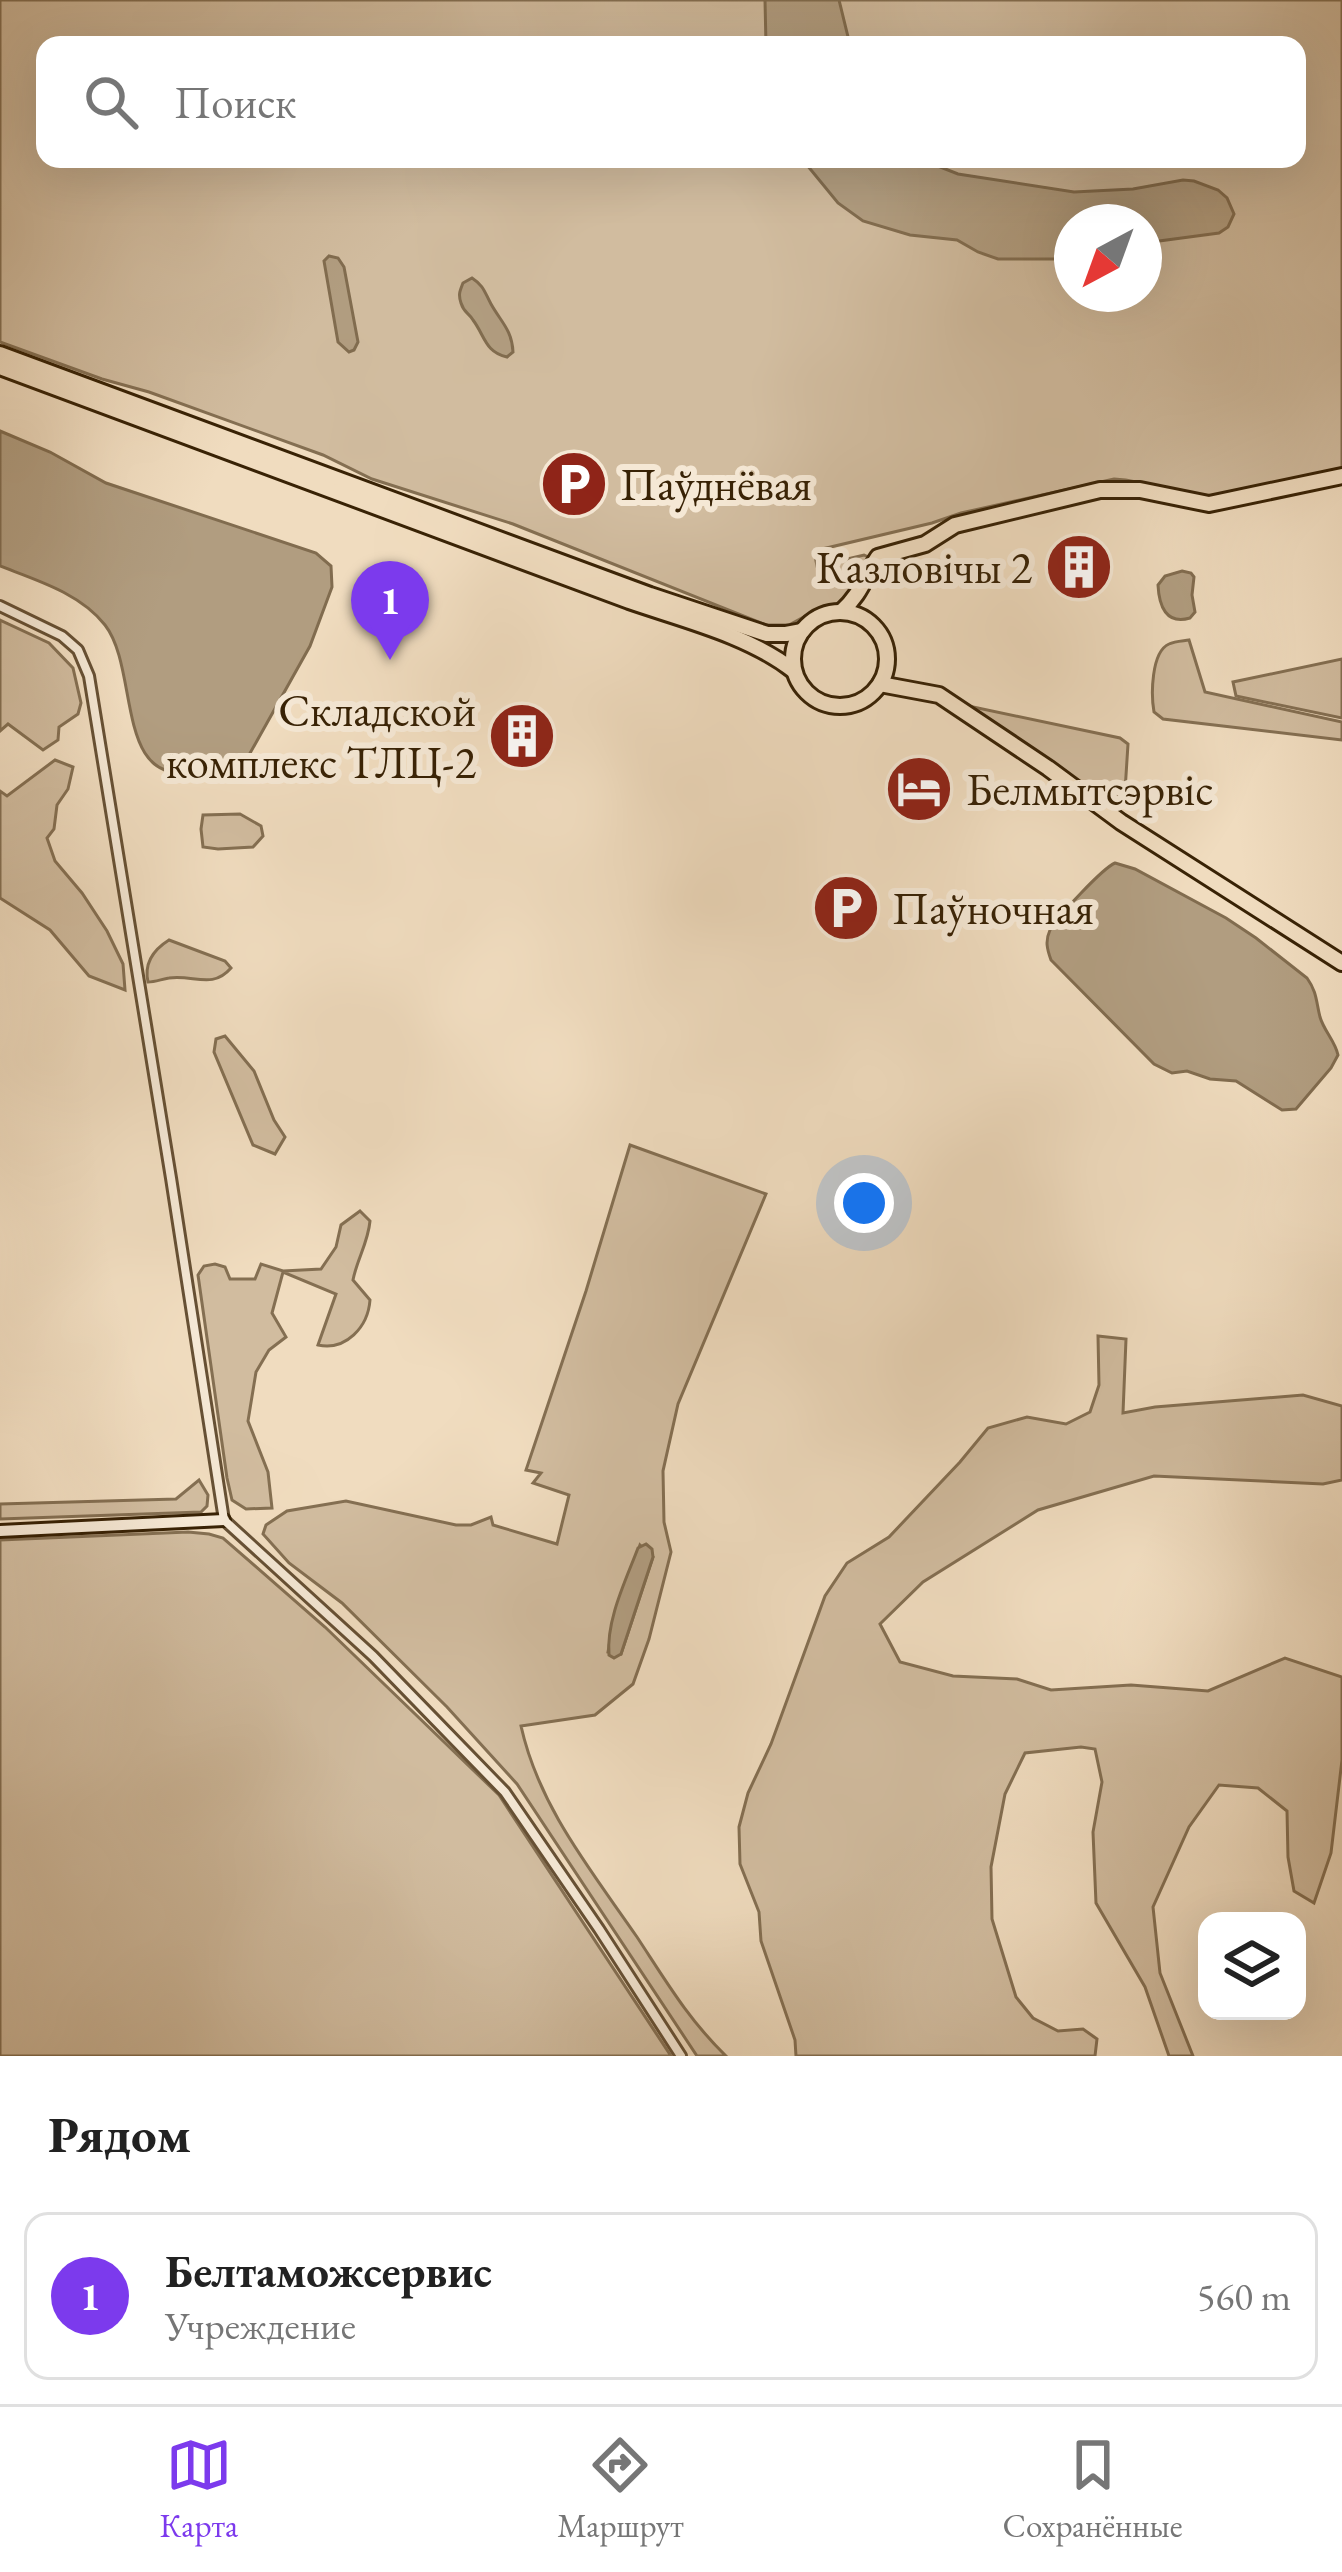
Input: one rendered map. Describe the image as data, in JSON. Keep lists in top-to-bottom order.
{
  "places": {
    "parking": ["Паўднёвая", "Паўночная"],
    "building": ["Казловічы 2", "Складской комплекс ТЛЦ-2"],
    "hotel": ["Белмытсэрвіс"]
  },
  "north": "bottom left",
  "page": {
    "search": "Поиск",
    "pins": "1",
    "heading": "Рядом",
    "list": [
      {
        "mark": "1",
        "name": "Белтаможсервис",
        "note": "Учреждение",
        "value": "560 m"
      }
    ],
    "nav": ["Карта", "Маршрут", "Сохранённые"]
  }
}
